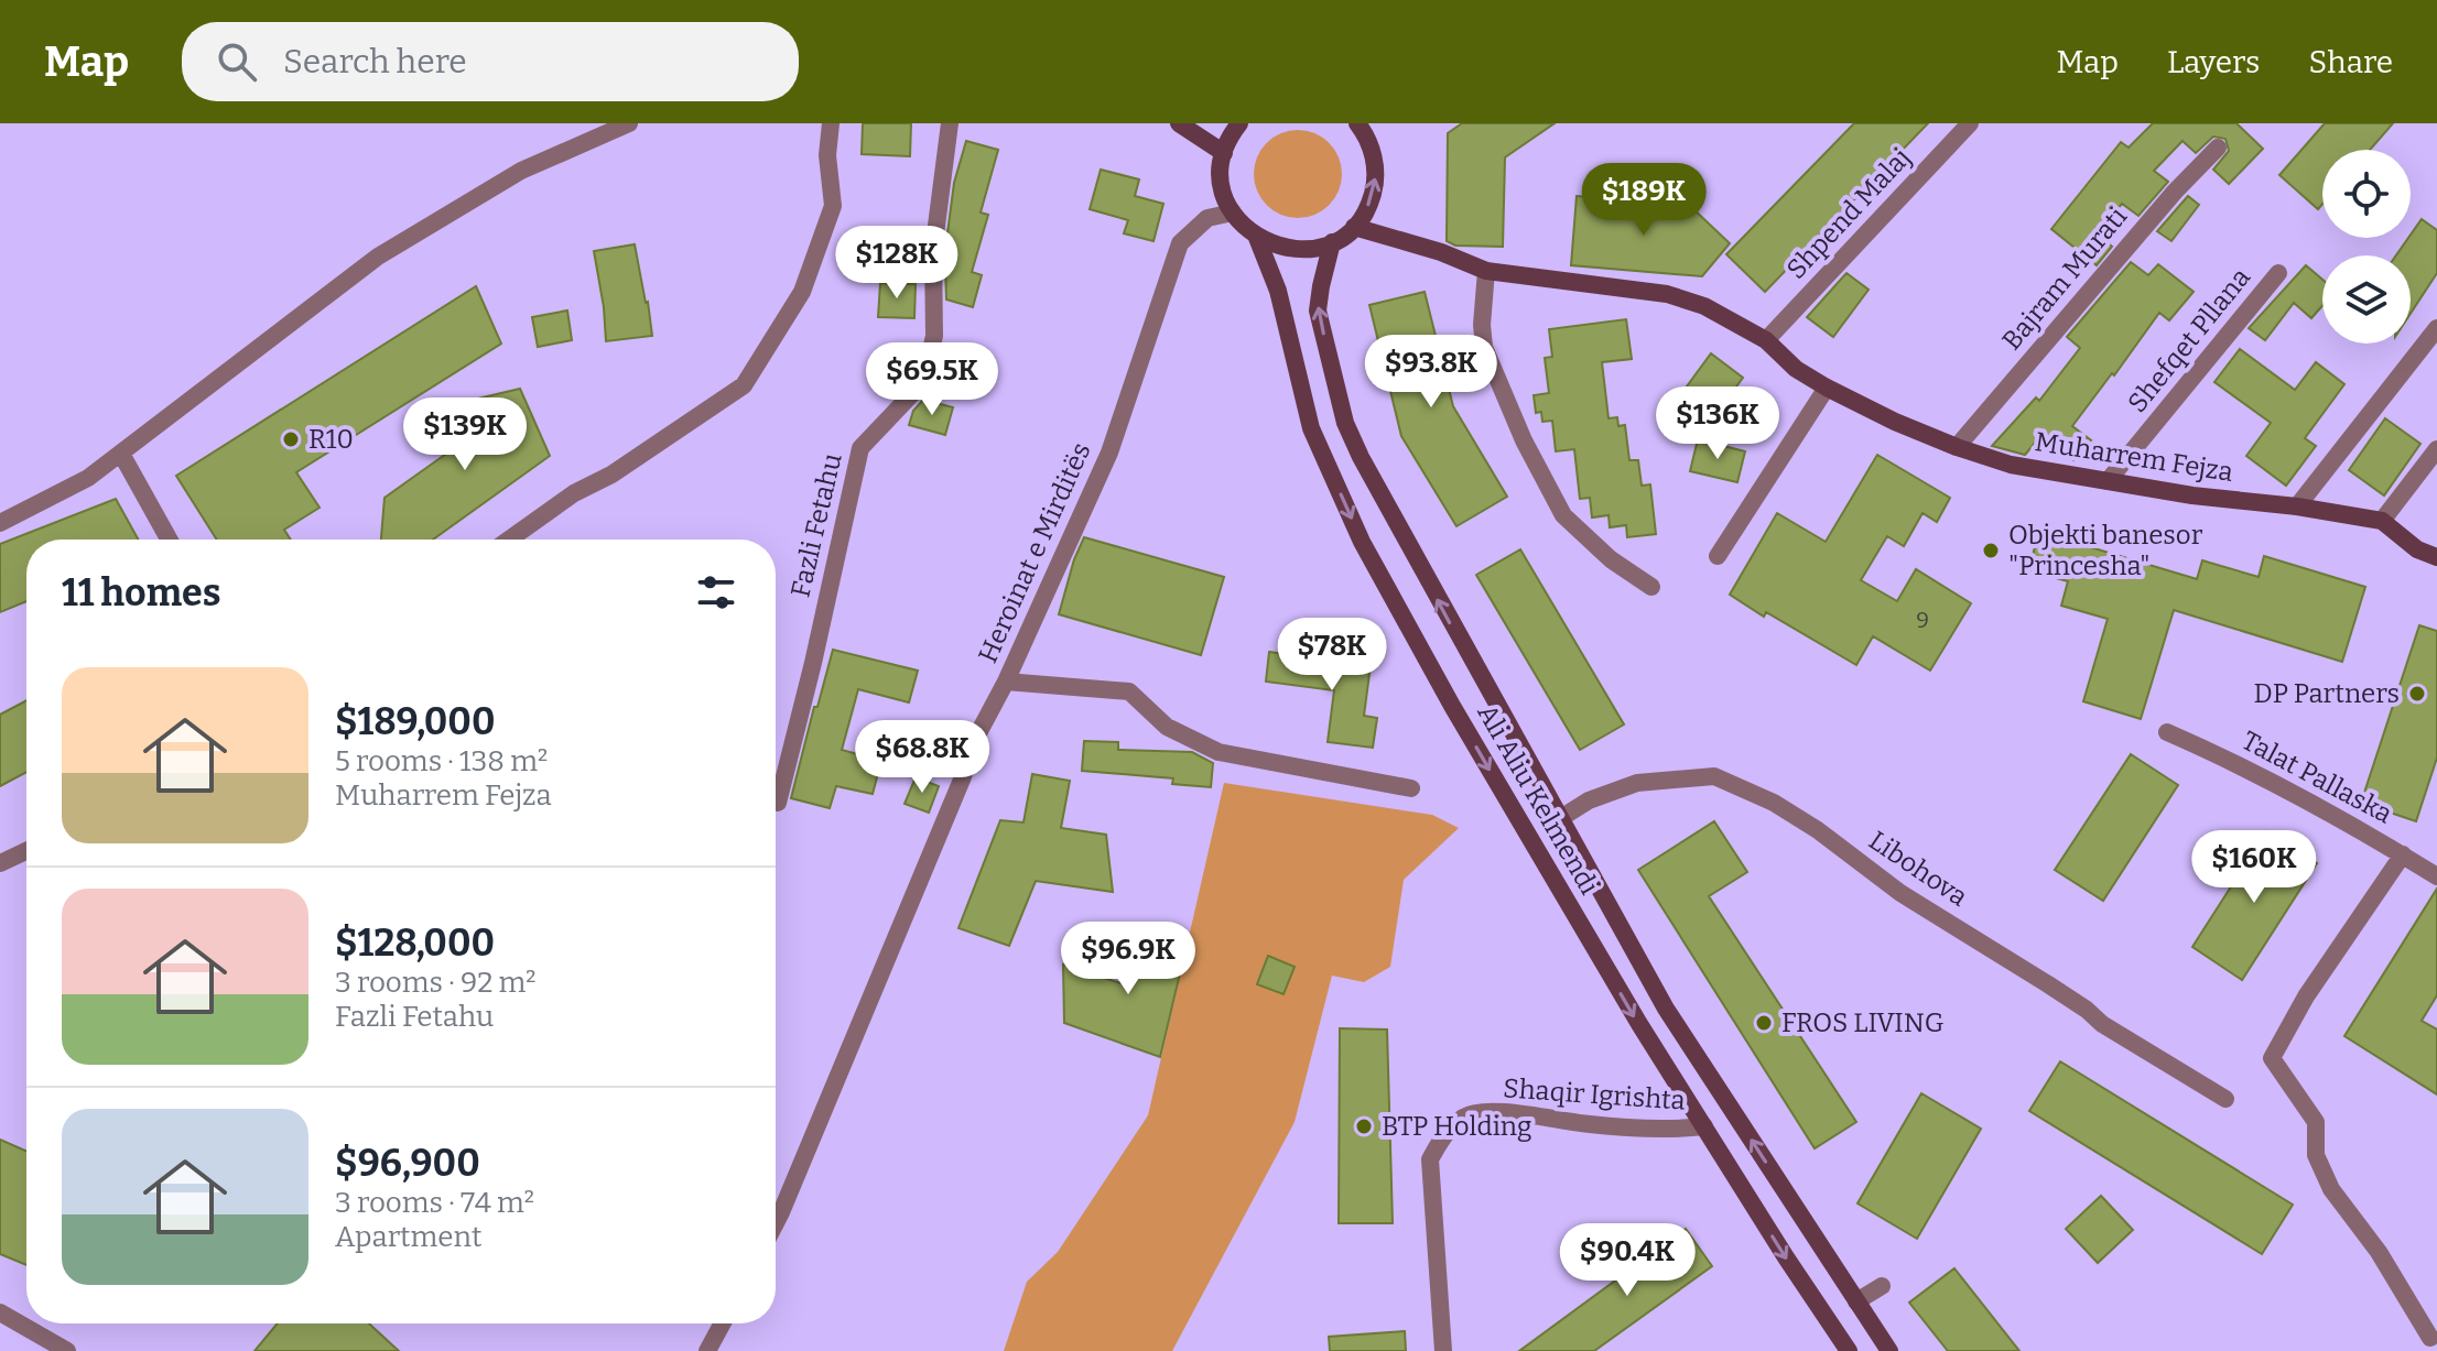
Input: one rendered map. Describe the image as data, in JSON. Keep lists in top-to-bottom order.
{
  "streets": {
    "main road": ["Muharrem Fejza", "Ali Aliu Kelmendi"],
    "street": [
      "Shpend Malaj",
      "Bajram Murati",
      "Shefqet Pllana",
      "Fazli Fetahu",
      "Heroinat e Mirditës",
      "Talat Pallaska",
      "Libohova",
      "Shaqir Igrishta"
    ]
  },
  "crossings": [
    ["Shpend Malaj", "Muharrem Fejza"],
    ["Bajram Murati", "Muharrem Fejza"],
    ["Shefqet Pllana", "Muharrem Fejza"],
    ["Ali Aliu Kelmendi", "Libohova"],
    ["Ali Aliu Kelmendi", "Shaqir Igrishta"]
  ],
  "places": [
    "R10",
    "Objekti banesor \"Princesha\"",
    "DP Partners",
    "FROS LIVING",
    "BTP Holding"
  ],
  "house_numbers": ["9"],
  "page": {
    "header": "Map",
    "search": "Search here",
    "nav": ["Map", "Layers", "Share"],
    "price": [
      "$189K",
      "$128K",
      "$93.8K",
      "$69.5K",
      "$136K",
      "$139K",
      "$78K",
      "$68.8K",
      "$160K",
      "$96.9K",
      "$90.4K"
    ],
    "heading": "11 homes",
    "list": [
      {
        "name": "$189,000",
        "note": "5 rooms · 138 m² · Muharrem Fejza"
      },
      {
        "name": "$128,000",
        "note": "3 rooms · 92 m² · Fazli Fetahu"
      },
      {
        "name": "$96,900",
        "note": "3 rooms · 74 m² · Apartment"
      }
    ]
  }
}
